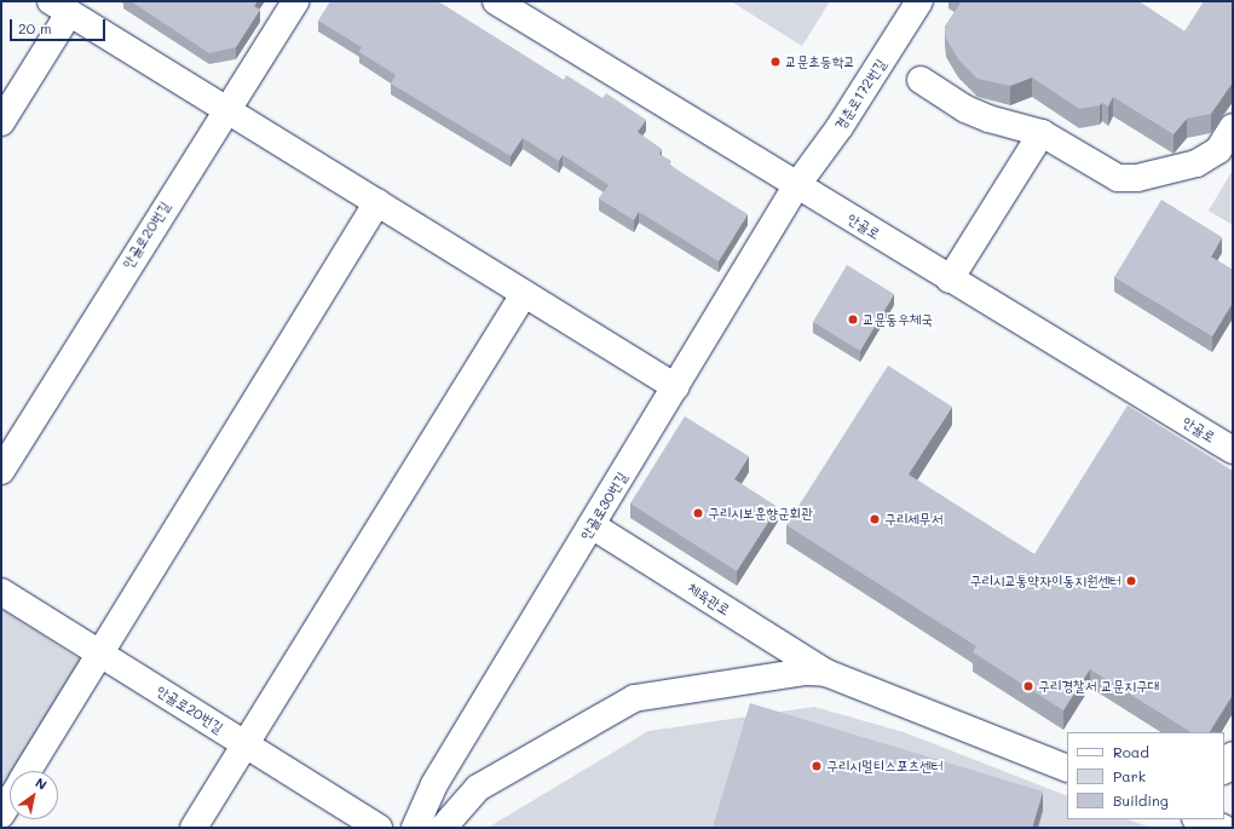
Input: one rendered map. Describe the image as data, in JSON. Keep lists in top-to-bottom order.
{
  "streets": {
    "street": [
      "경춘로172번길",
      "안골로",
      "안골로20번길",
      "안골로30번길",
      "체육관로"
    ]
  },
  "crossings": [
    ["경춘로172번길", "안골로"],
    ["경춘로172번길", "안골로30번길"],
    ["안골로", "안골로30번길"],
    ["안골로30번길", "체육관로"]
  ],
  "places": [
    "교문초등학교",
    "교문동우체국",
    "구리시보훈향군회관",
    "구리세무서",
    "구리시교통약자이동지원센터",
    "구리경찰서 교문지구대",
    "구리시멀티스포츠센터"
  ],
  "legend": ["Road", "Park", "Building"],
  "scale_bar": "20 m",
  "north": "top right"
}
